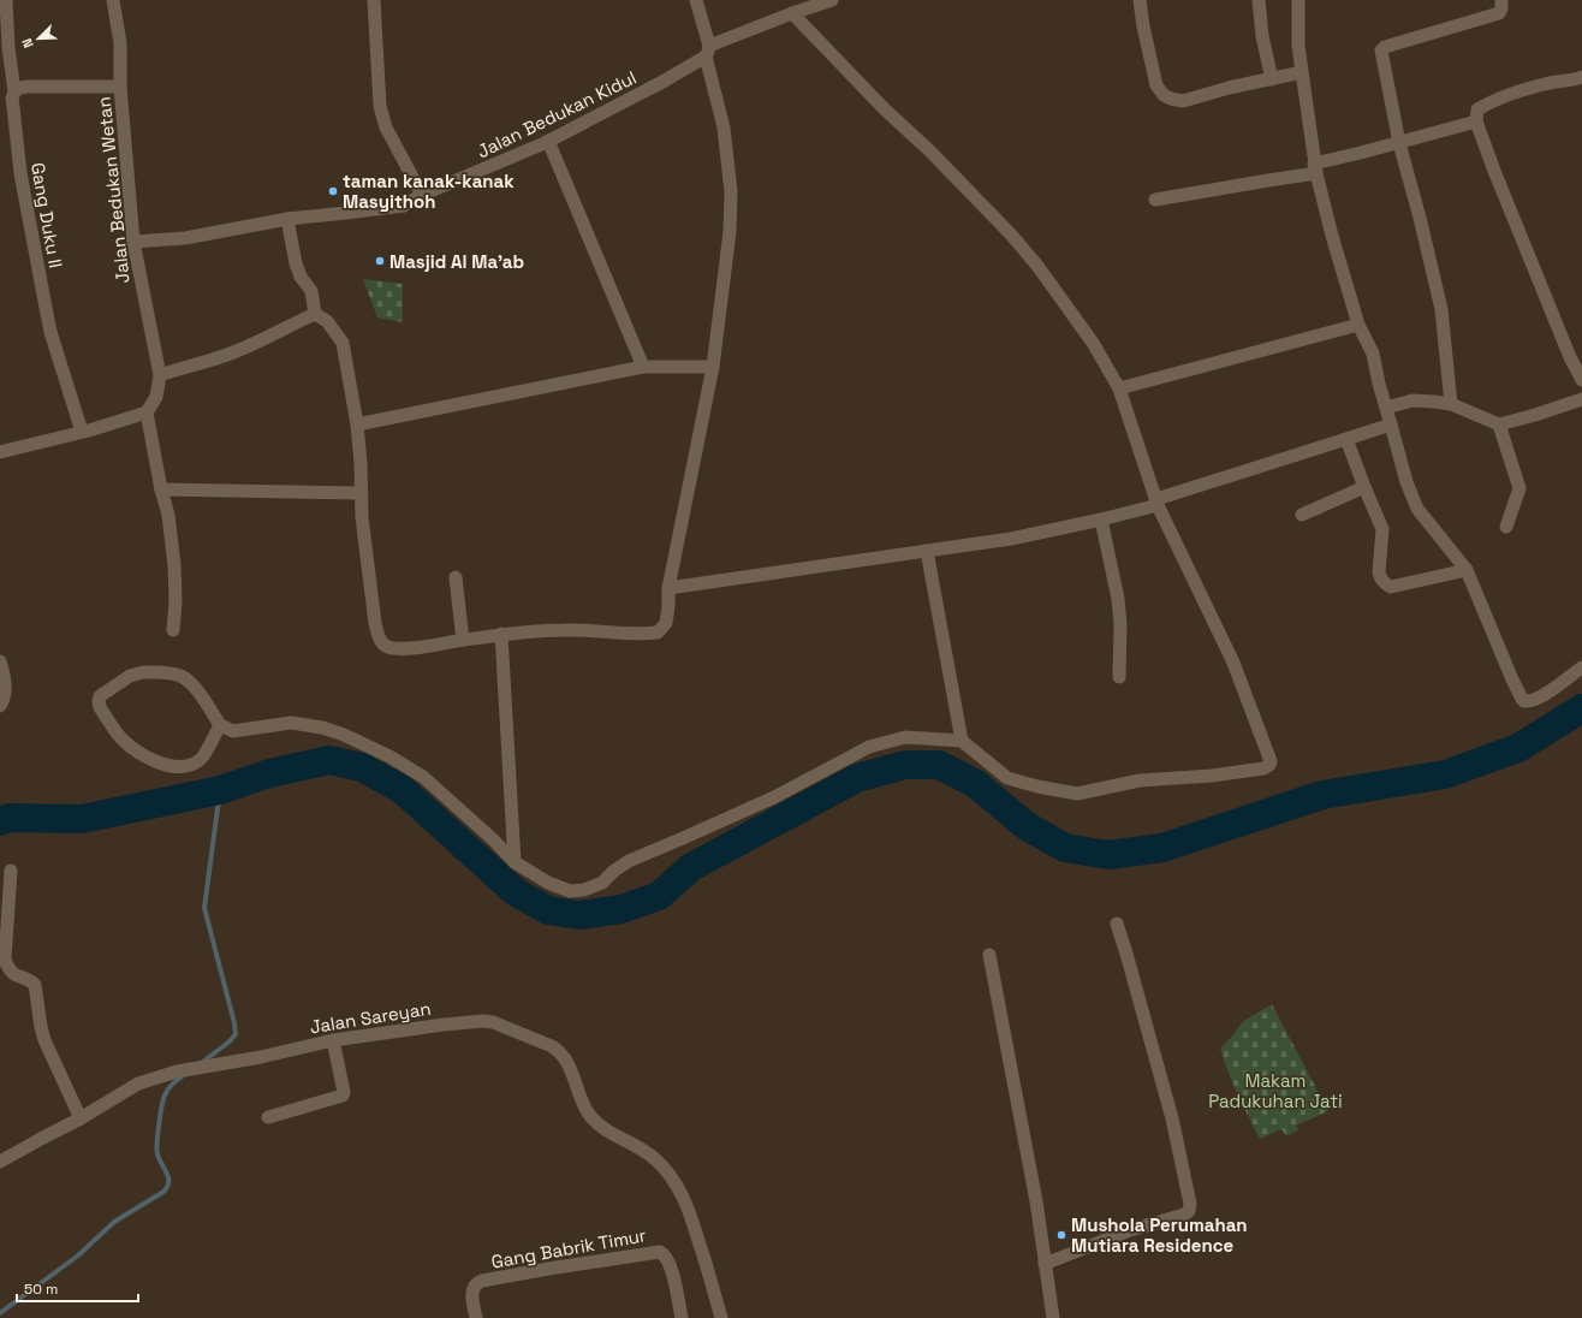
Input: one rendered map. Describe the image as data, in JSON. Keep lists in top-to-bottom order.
{
  "streets": {
    "street": [
      "Jalan Bedukan Kidul",
      "Jalan Bedukan Wetan",
      "Gang Duku II",
      "Jalan Sareyan",
      "Gang Babrik Timur"
    ]
  },
  "crossings": [
    ["Jalan Bedukan Kidul", "Jalan Bedukan Wetan"]
  ],
  "parks": ["Makam Padukuhan Jati"],
  "places": ["taman kanak-kanak Masyithoh", "Masjid Al Ma'ab", "Mushola Perumahan Mutiara Residence"],
  "scale_bar": "50 m",
  "north": "bottom left"
}
